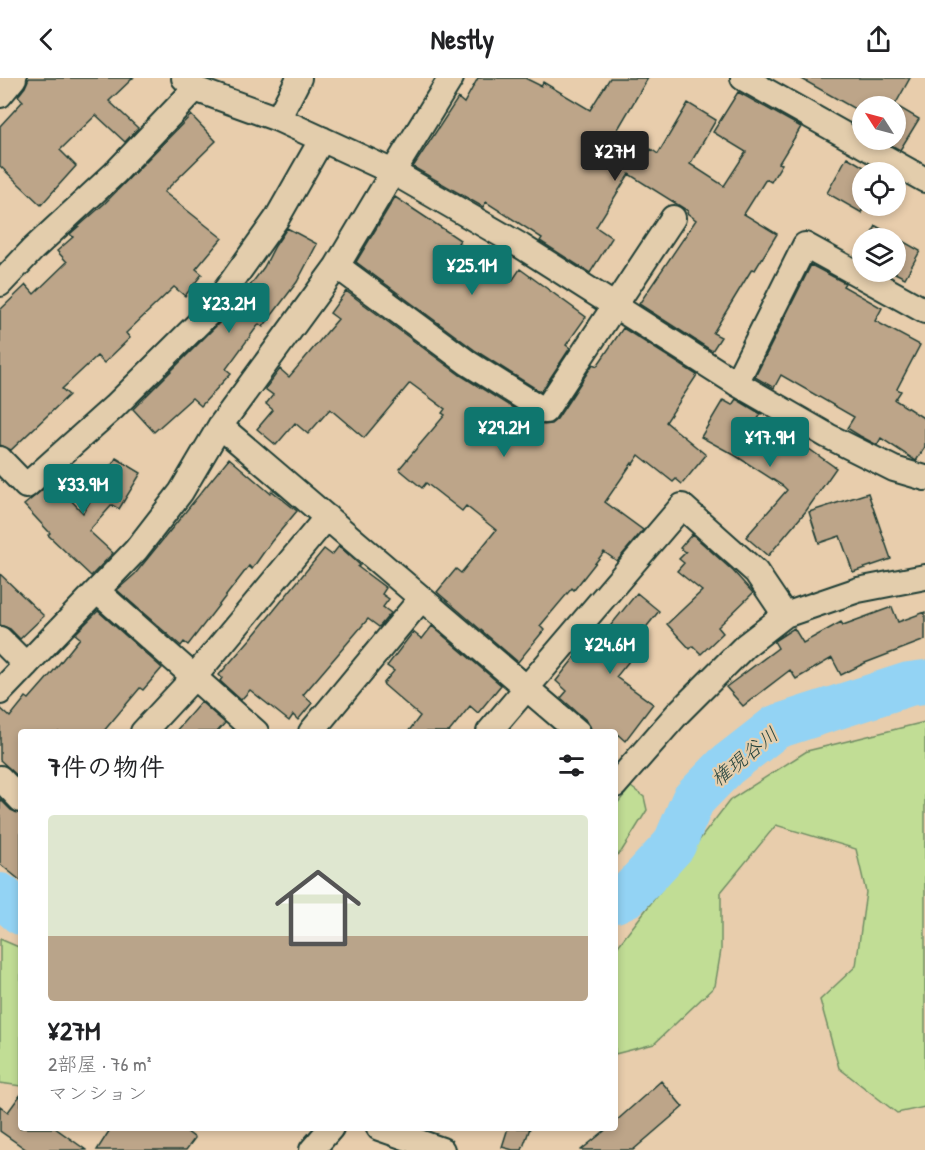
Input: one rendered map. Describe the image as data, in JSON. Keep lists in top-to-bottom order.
{
  "water": ["権現谷川"],
  "north": "top left",
  "page": {
    "header": "Nestly",
    "price": [
      "¥27M",
      "¥25.1M",
      "¥23.2M",
      "¥29.2M",
      "¥17.9M",
      "¥33.9M",
      "¥24.6M"
    ],
    "heading": "7件の物件",
    "list": [
      {
        "name": "¥27M",
        "note": "2部屋 · 76 m² · マンション"
      }
    ]
  }
}
